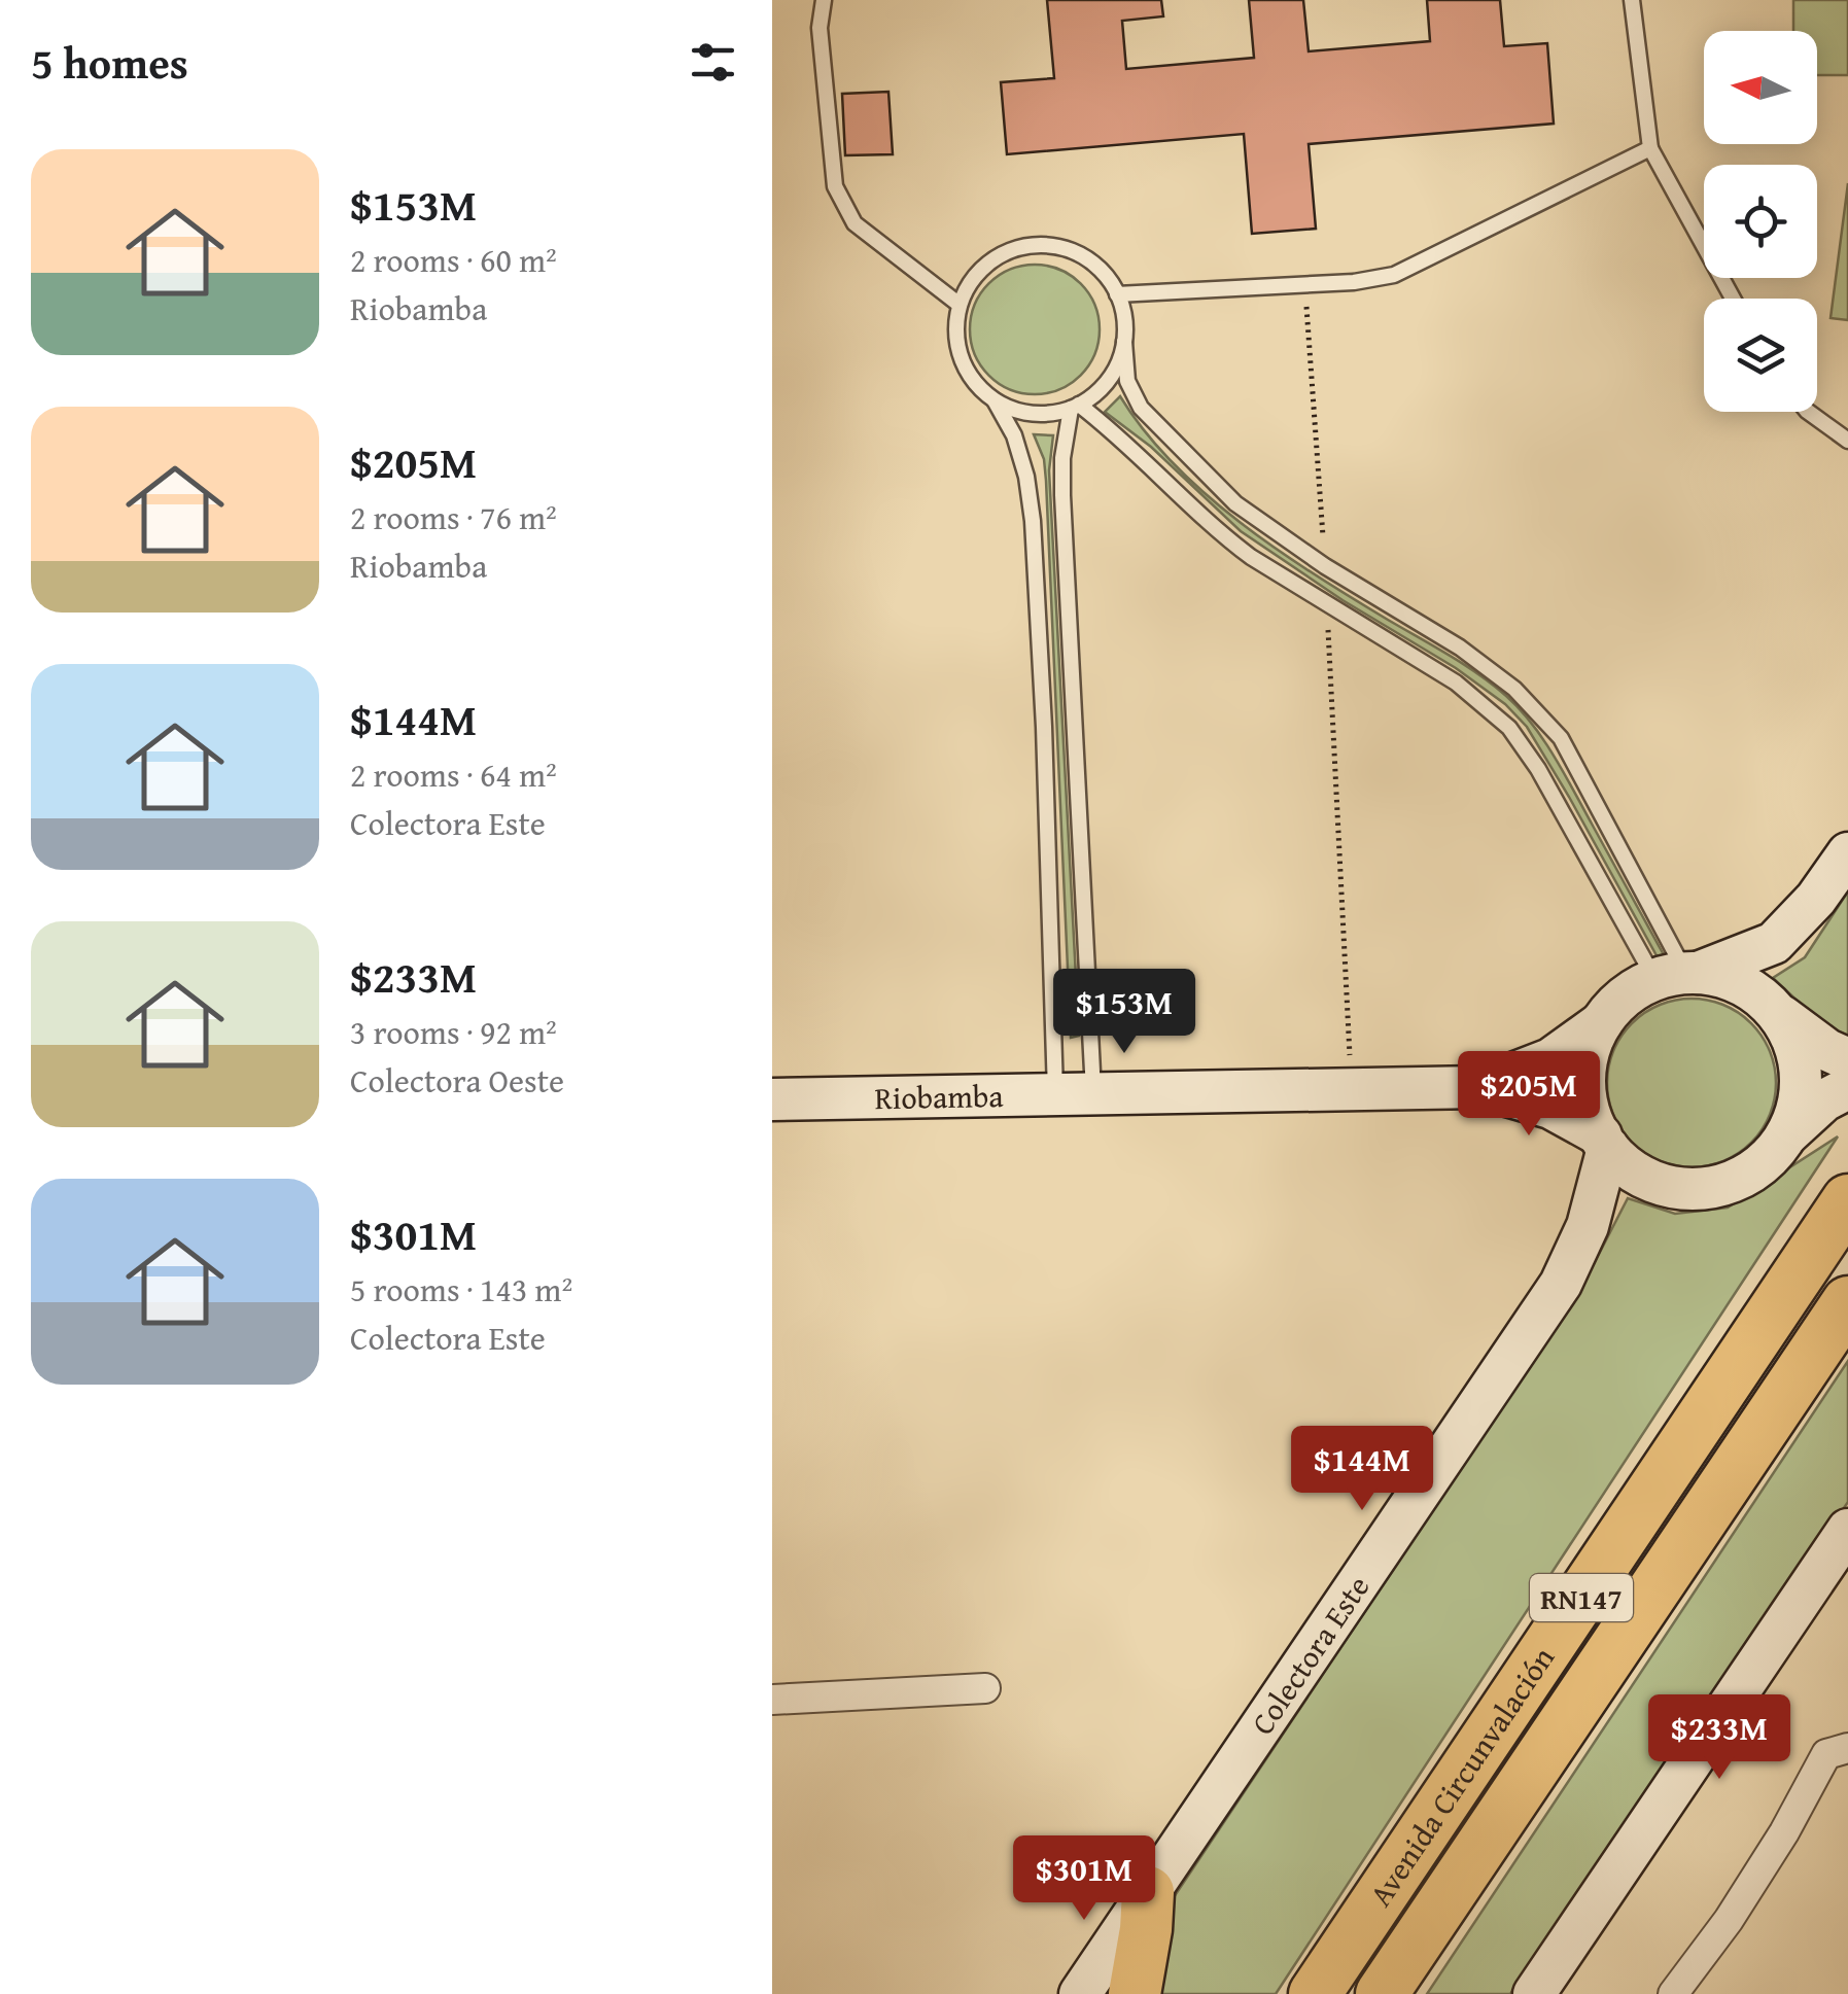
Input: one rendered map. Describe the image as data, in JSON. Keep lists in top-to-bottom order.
{
  "streets": {
    "highway": ["RN147", "Avenida Circunvalación"],
    "street": ["Riobamba", "Colectora Este"]
  },
  "crossings": [
    ["Riobamba", "Colectora Este"]
  ],
  "north": "left",
  "page": {
    "heading": "5 homes",
    "list": [
      {
        "name": "$153M",
        "note": "2 rooms · 60 m² · Riobamba"
      },
      {
        "name": "$205M",
        "note": "2 rooms · 76 m² · Riobamba"
      },
      {
        "name": "$144M",
        "note": "2 rooms · 64 m² · Colectora Este"
      },
      {
        "name": "$233M",
        "note": "3 rooms · 92 m² · Colectora Oeste"
      },
      {
        "name": "$301M",
        "note": "5 rooms · 143 m² · Colectora Este"
      }
    ],
    "price": [
      "$153M",
      "$205M",
      "$144M",
      "$233M",
      "$301M"
    ]
  }
}
